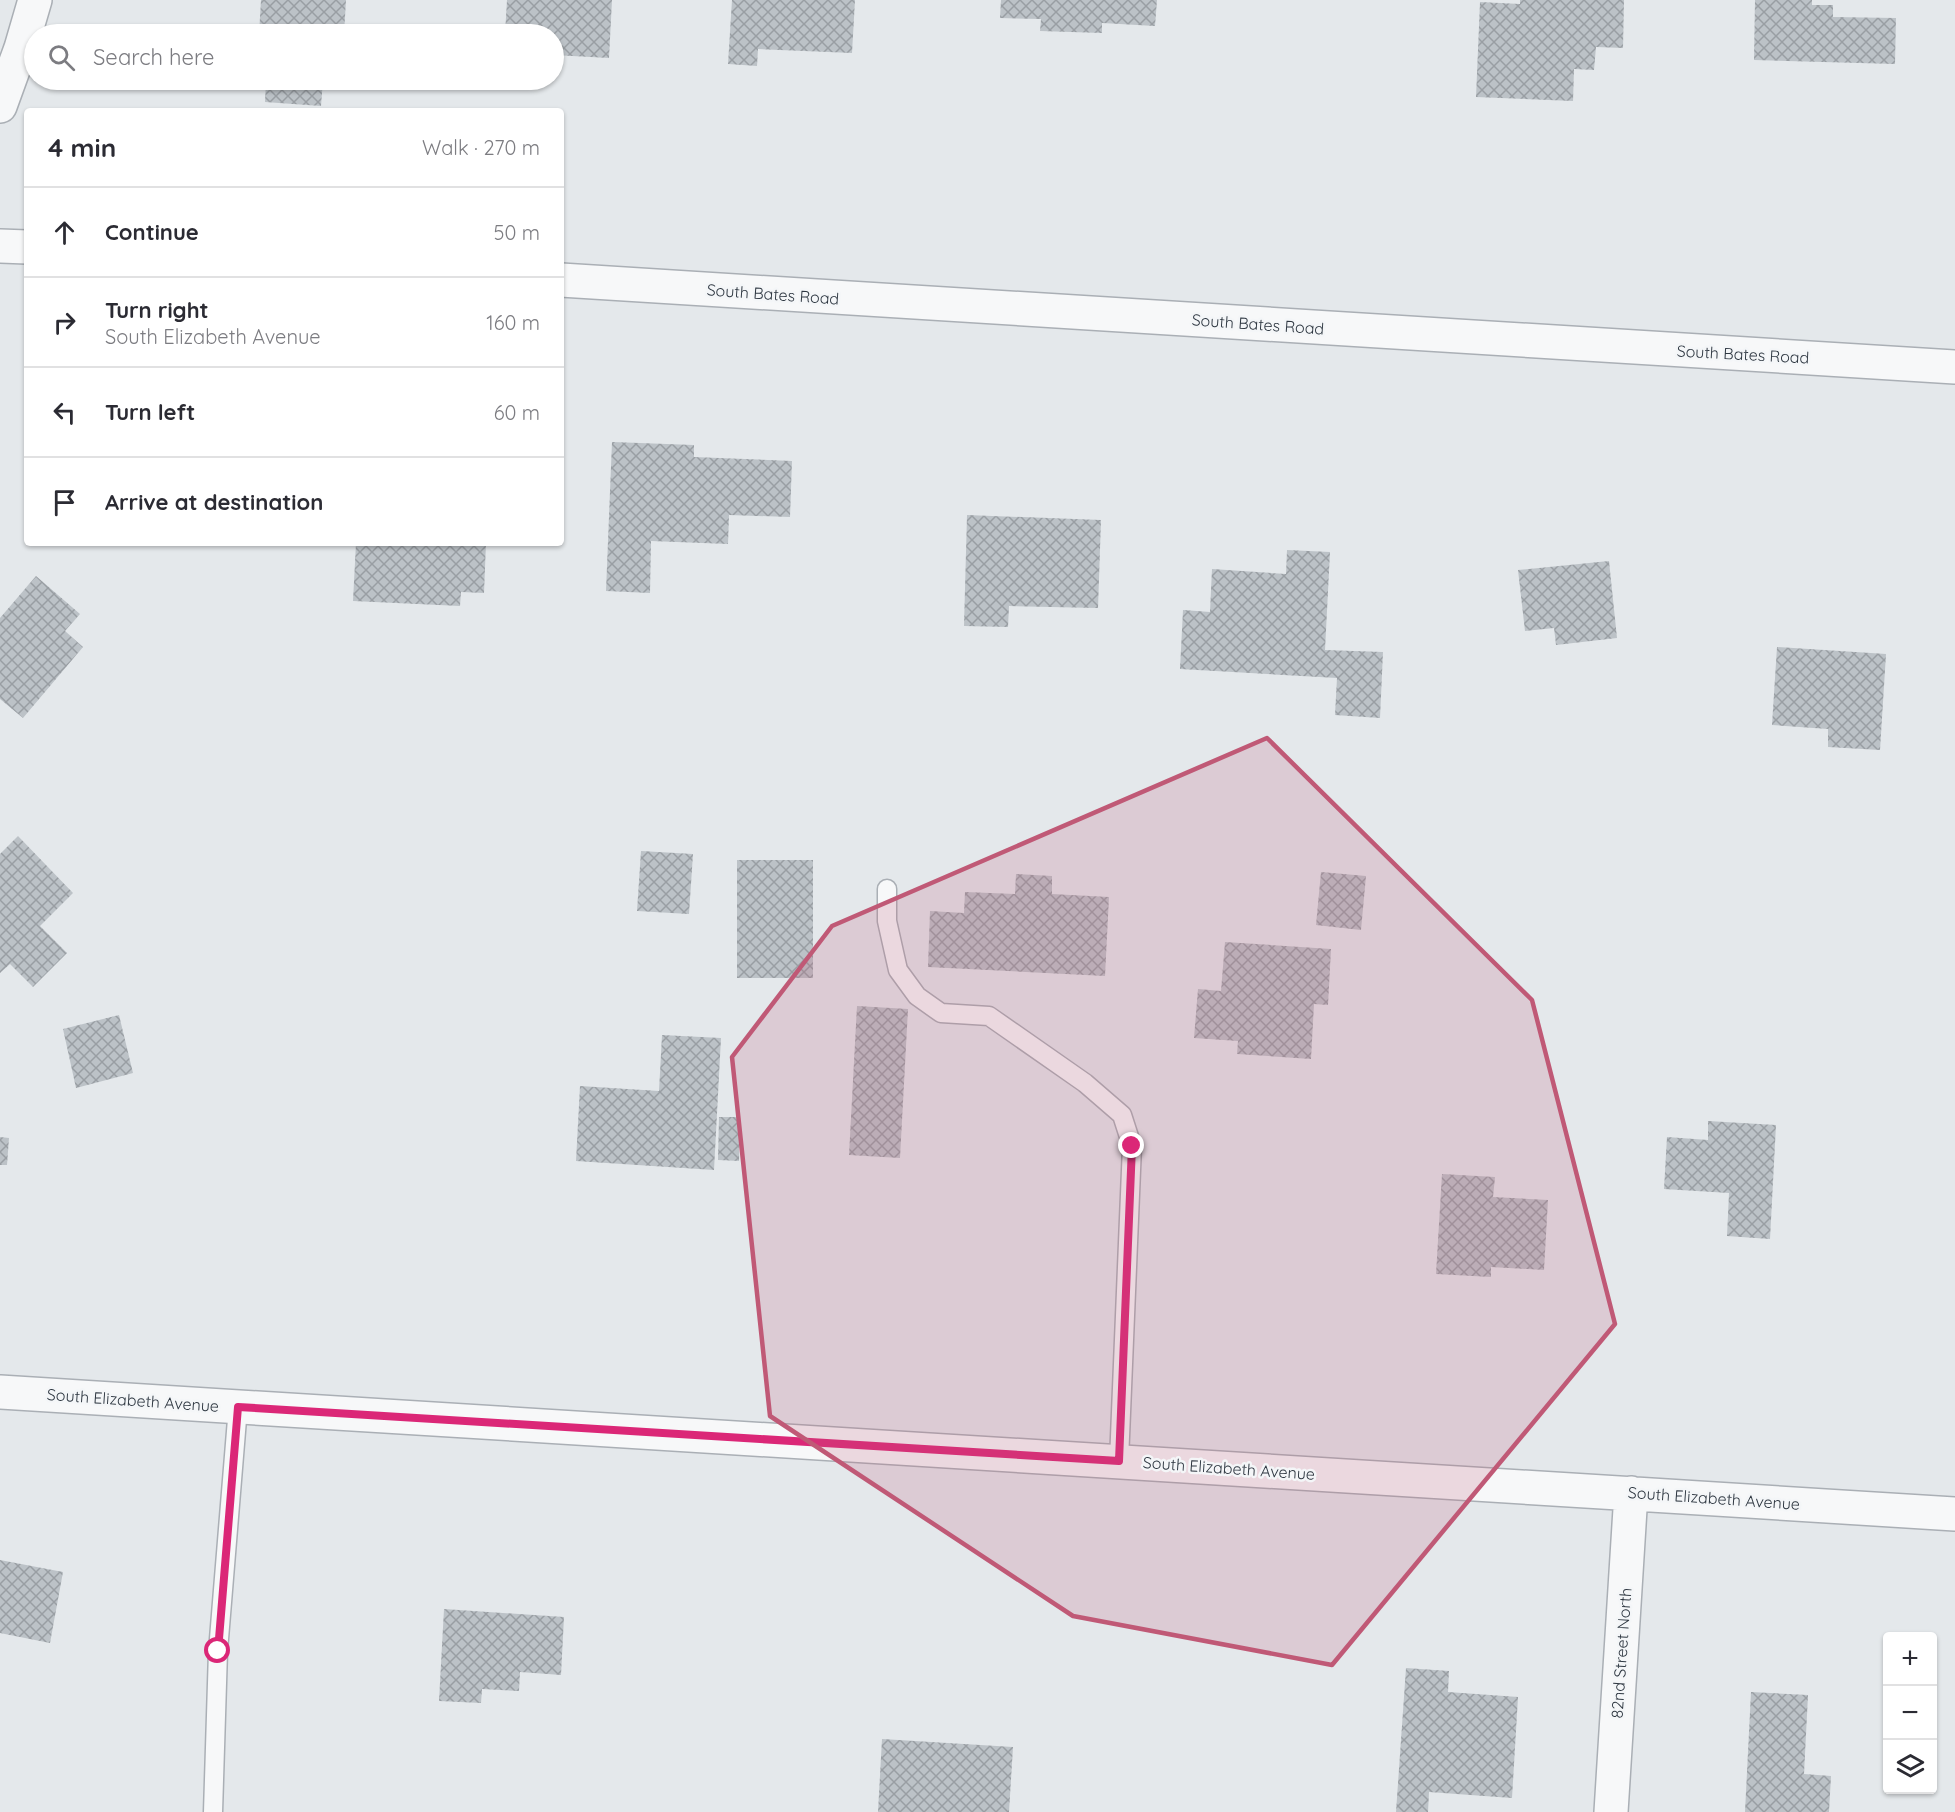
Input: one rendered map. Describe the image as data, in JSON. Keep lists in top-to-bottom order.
{
  "streets": {
    "street": ["South Bates Road", "South Elizabeth Avenue", "82nd Street North"]
  },
  "crossings": [
    ["South Elizabeth Avenue", "82nd Street North"]
  ],
  "page": {
    "search": "Search here",
    "heading": ["4 min", "Walk · 270 m"],
    "list": [
      ["Continue", "50 m"],
      ["Turn right", "South Elizabeth Avenue", "160 m"],
      ["Turn left", "60 m"],
      "Arrive at destination"
    ],
    "map_buttons": ["+", "−"]
  }
}
